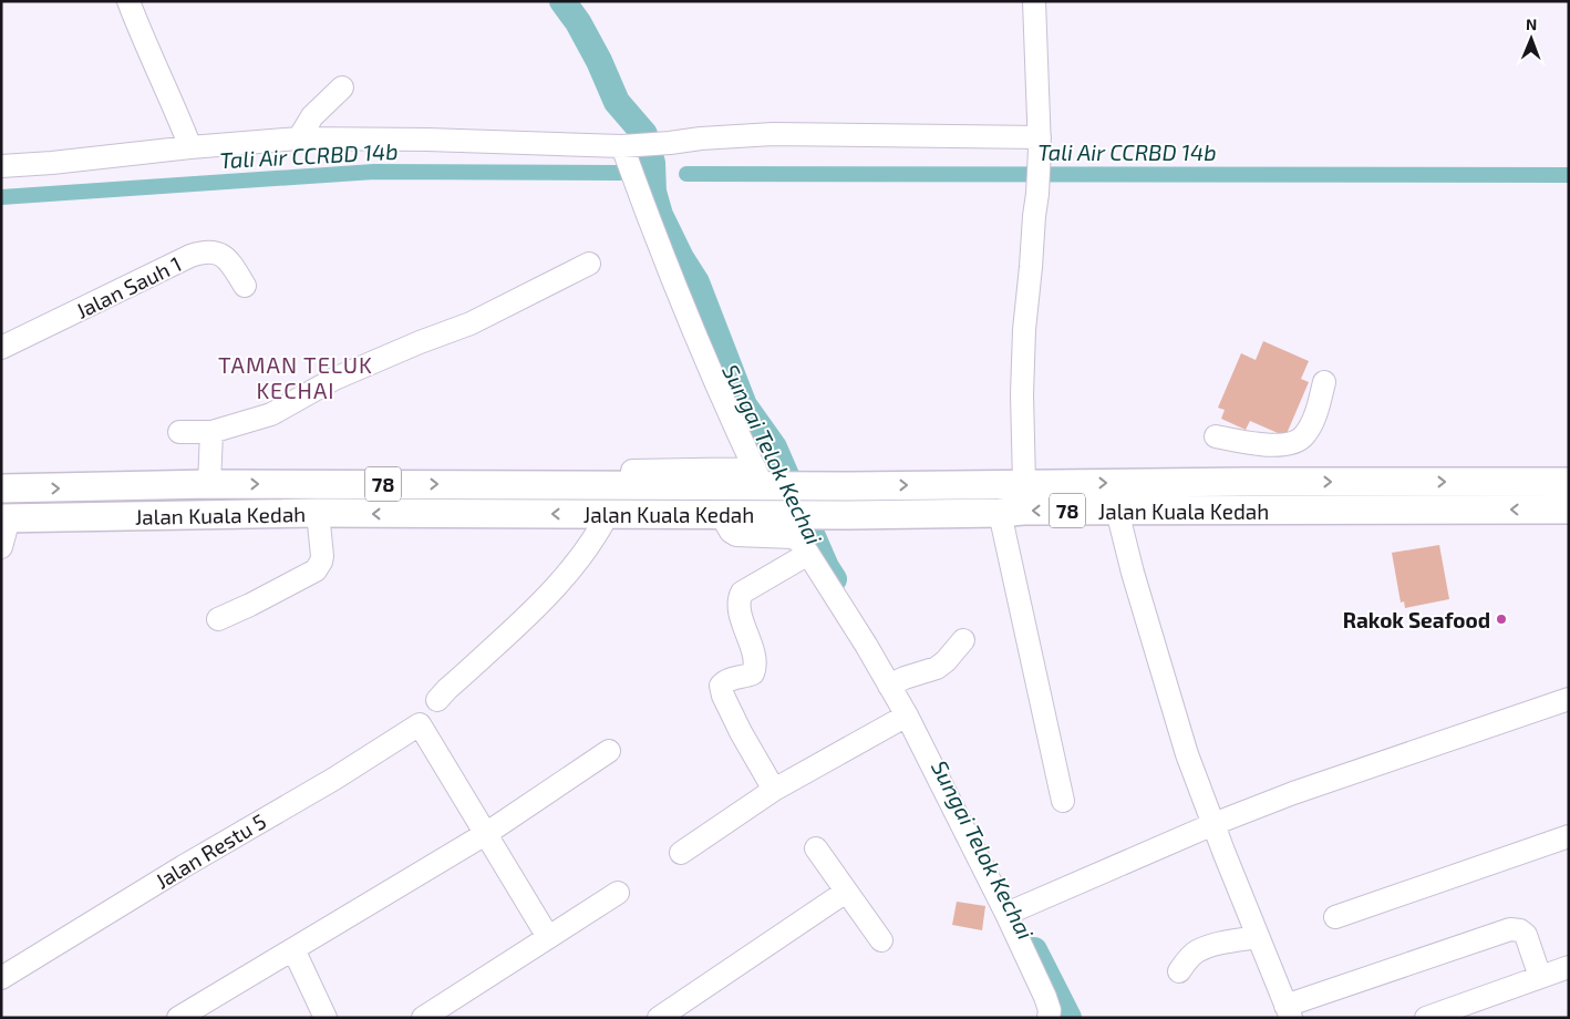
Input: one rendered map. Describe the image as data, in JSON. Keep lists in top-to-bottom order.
{
  "streets": {
    "main road": ["78", "Jalan Kuala Kedah"],
    "street": ["Jalan Sauh 1", "Jalan Restu 5"]
  },
  "districts": ["TAMAN TELUK KECHAI"],
  "water": ["Tali Air CCRBD 14b", "Sungai Telok Kechai"],
  "places": ["Rakok Seafood"],
  "north": "top"
}
